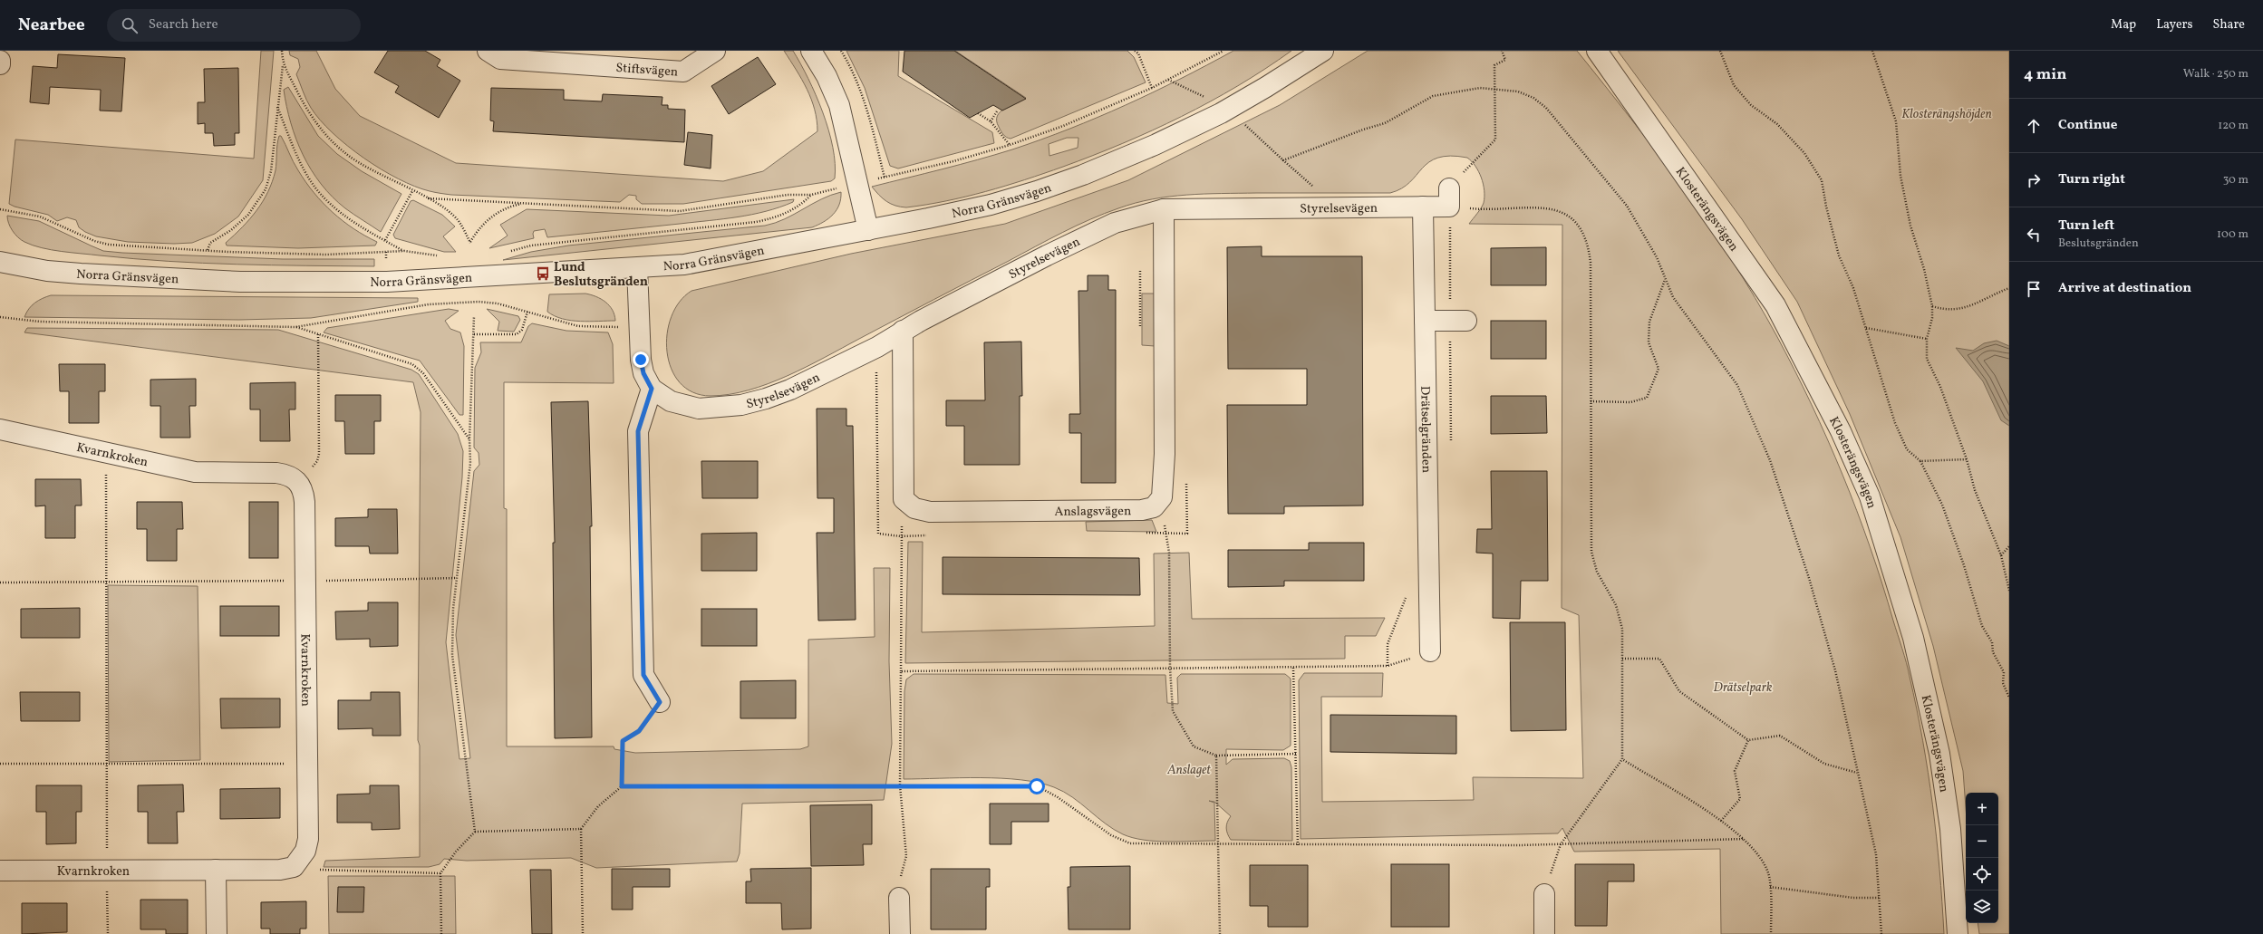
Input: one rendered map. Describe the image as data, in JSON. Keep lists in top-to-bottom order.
{
  "streets": {
    "street": [
      "Stiftsvägen",
      "Norra Gränsvägen",
      "Styrelsevägen",
      "Klosterängsvägen",
      "Drätselgränden",
      "Kvarnkroken",
      "Anslagsvägen"
    ]
  },
  "crossings": [
    ["Styrelsevägen", "Drätselgränden"]
  ],
  "parks": ["Klosterängshöjden", "Drätselpark", "Anslaget"],
  "places": {
    "bus stop": ["Lund Beslutsgränden"]
  },
  "page": {
    "header": "Nearbee",
    "search": "Search here",
    "nav": ["Map", "Layers", "Share"],
    "heading": ["4 min", "Walk · 250 m"],
    "list": [
      ["Continue", "120 m"],
      ["Turn right", "30 m"],
      ["Turn left", "Beslutsgränden", "100 m"],
      "Arrive at destination"
    ],
    "map_buttons": ["+", "−"]
  }
}
